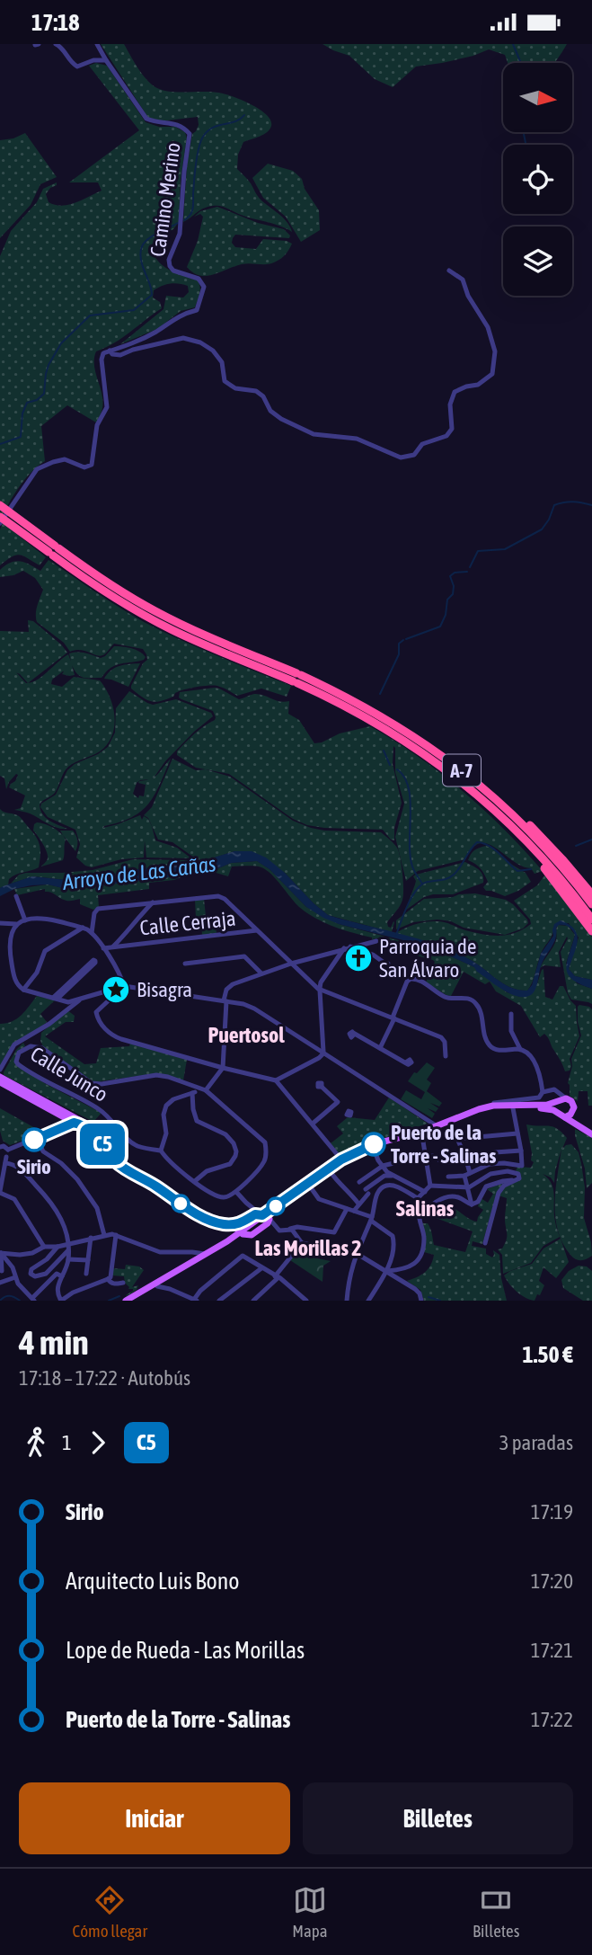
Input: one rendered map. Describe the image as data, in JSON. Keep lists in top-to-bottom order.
{
  "streets": {
    "highway": ["A-7"],
    "street": ["Camino Merino", "Calle Cerraja", "Calle Junco"]
  },
  "districts": ["Puertosol", "Salinas", "Las Morillas 2"],
  "water": ["Arroyo de Las Cañas"],
  "places": {
    "church": ["Parroquia de San Álvaro"],
    "place": ["Bisagra"],
    "other": ["Sirio", "Puerto de la Torre - Salinas"]
  },
  "lines": ["bus line C5"],
  "north": "right",
  "page": {
    "status": "17:18",
    "on_map": "C5",
    "heading": ["4 min", "17:18 – 17:22 · Autobús", "1.50 €"],
    "legs": ["1", "C5", "3 paradas"],
    "list": [
      {
        "name": "Sirio",
        "value": "17:19"
      },
      {
        "name": "Arquitecto Luis Bono",
        "value": "17:20"
      },
      {
        "name": "Lope de Rueda - Las Morillas",
        "value": "17:21"
      },
      {
        "name": "Puerto de la Torre - Salinas",
        "value": "17:22"
      }
    ],
    "buttons": ["Iniciar", "Billetes"],
    "tabs": ["Cómo llegar", "Mapa", "Billetes"]
  }
}
